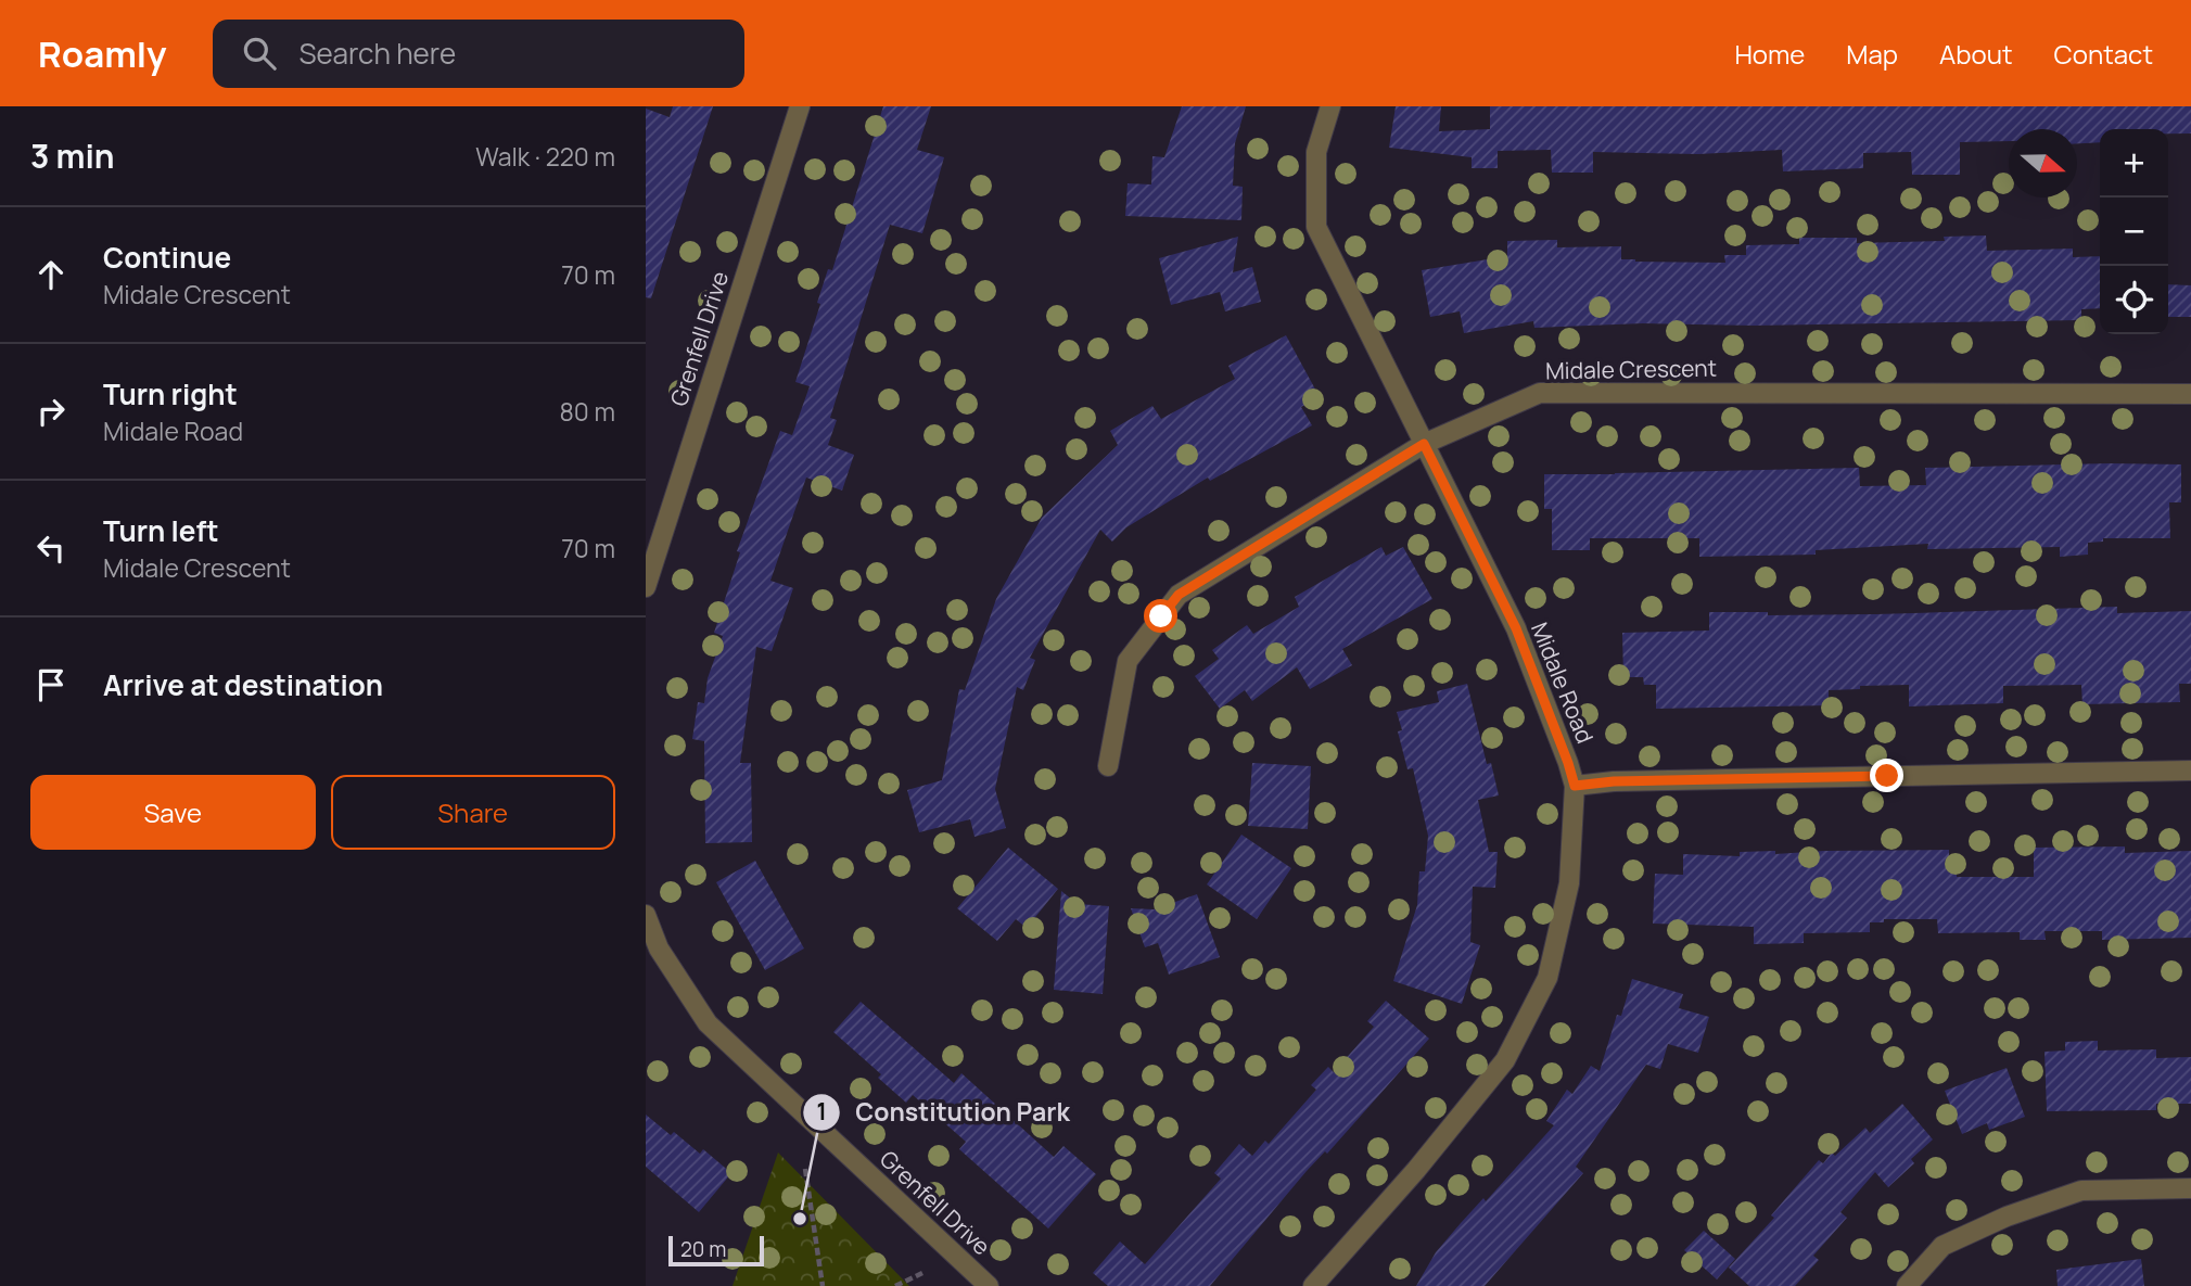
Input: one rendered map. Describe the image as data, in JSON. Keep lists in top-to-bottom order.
{
  "streets": {
    "street": ["Grenfell Drive", "Midale Crescent", "Midale Road"]
  },
  "crossings": [
    ["Midale Crescent", "Midale Road"]
  ],
  "places": ["Constitution Park"],
  "scale_bar": "20 m",
  "north": "right",
  "page": {
    "header": "Roamly",
    "search": "Search here",
    "nav": [
      "Home",
      "Map",
      "About",
      "Contact"
    ],
    "heading": ["3 min", "Walk · 220 m"],
    "map_buttons": ["+", "−"],
    "list": [
      ["Continue", "Midale Crescent", "70 m"],
      ["Turn right", "Midale Road", "80 m"],
      ["Turn left", "Midale Crescent", "70 m"],
      "Arrive at destination"
    ],
    "buttons": ["Save", "Share"],
    "scale": "20 m"
  }
}
